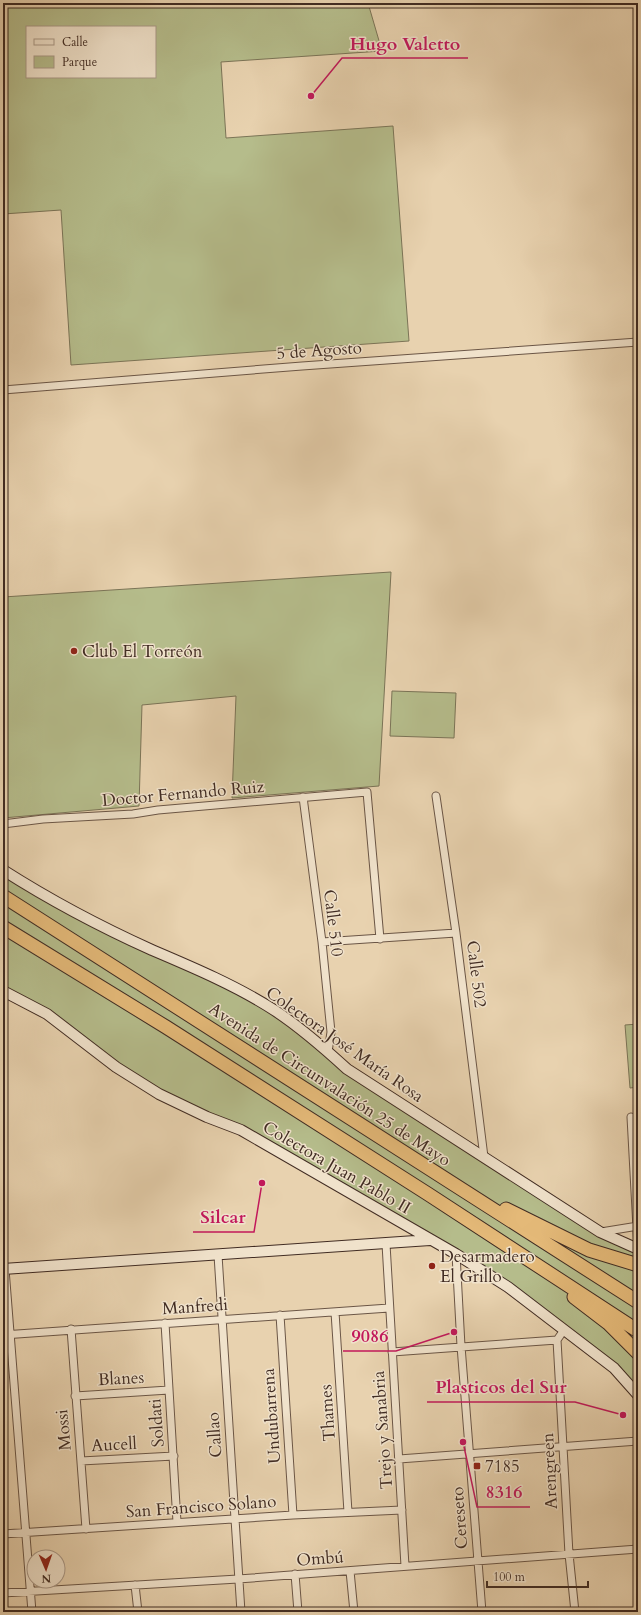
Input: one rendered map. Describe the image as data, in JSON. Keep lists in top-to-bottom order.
{
  "streets": {
    "highway": ["Avenida de Circunvalación 25 de Mayo"],
    "main road": ["Colectora José María Rosa", "Colectora Juan Pablo II"],
    "street": [
      "5 de Agosto",
      "Doctor Fernando Ruiz",
      "Calle 510",
      "Calle 502",
      "Manfredi",
      "Blanes",
      "Thames",
      "Undubarrena",
      "Soldati",
      "Mossi",
      "Trejo y Sanabria",
      "Callao",
      "Aucell",
      "Arengreen",
      "San Francisco Solano",
      "Cereseto",
      "Ombú"
    ]
  },
  "crossings": [
    ["Doctor Fernando Ruiz", "Calle 510"],
    ["Calle 510", "Colectora José María Rosa"],
    ["Calle 502", "Colectora José María Rosa"],
    ["Colectora Juan Pablo II", "Cereseto"],
    ["Manfredi", "Thames"],
    ["Manfredi", "Undubarrena"],
    ["Manfredi", "Soldati"],
    ["Manfredi", "Mossi"],
    ["Manfredi", "Trejo y Sanabria"],
    ["Manfredi", "Callao"],
    ["Blanes", "Soldati"],
    ["Blanes", "Mossi"],
    ["Thames", "San Francisco Solano"],
    ["Undubarrena", "San Francisco Solano"],
    ["Soldati", "Aucell"],
    ["Soldati", "San Francisco Solano"],
    ["Mossi", "Aucell"],
    ["Mossi", "San Francisco Solano"],
    ["Trejo y Sanabria", "San Francisco Solano"],
    ["Trejo y Sanabria", "Ombú"],
    ["Callao", "San Francisco Solano"],
    ["Callao", "Ombú"],
    ["Arengreen", "Ombú"],
    ["Cereseto", "Ombú"]
  ],
  "places": {
    "other": [
      "Hugo Valetto",
      "Club El Torreón",
      "Silcar",
      "Desarmadero El Grillo",
      "9086",
      "Plasticos del Sur",
      "8316"
    ],
    "transit": ["7185"]
  },
  "legend": ["Calle", "Parque"],
  "scale_bar": "100 m",
  "north": "bottom"
}
